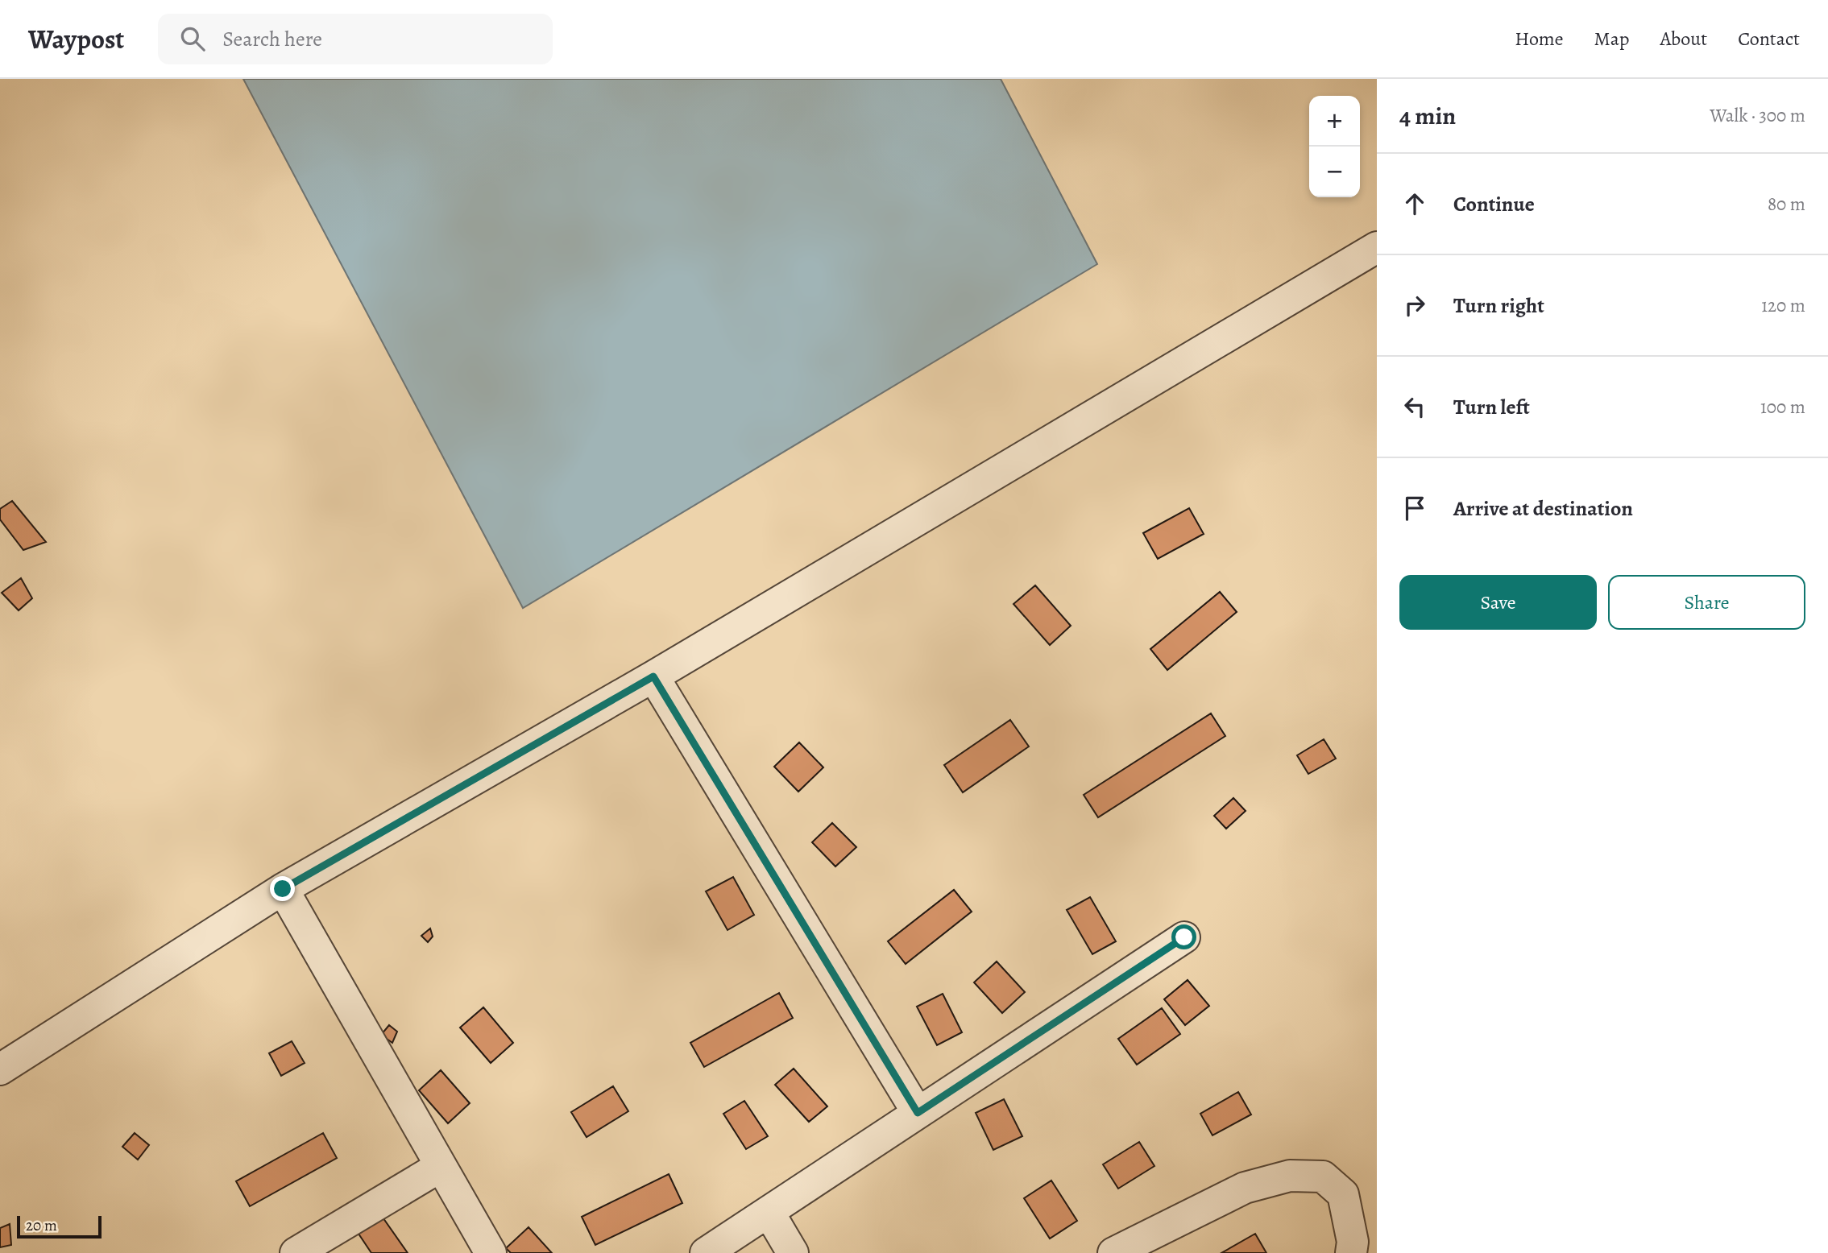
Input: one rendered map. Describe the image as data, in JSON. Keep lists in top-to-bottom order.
{
  "scale_bar": "20 m",
  "page": {
    "header": "Waypost",
    "search": "Search here",
    "nav": [
      "Home",
      "Map",
      "About",
      "Contact"
    ],
    "heading": ["4 min", "Walk · 300 m"],
    "map_buttons": ["+", "−"],
    "list": [
      ["Continue", "80 m"],
      ["Turn right", "120 m"],
      ["Turn left", "100 m"],
      "Arrive at destination"
    ],
    "buttons": ["Save", "Share"],
    "scale": "20 m"
  }
}
